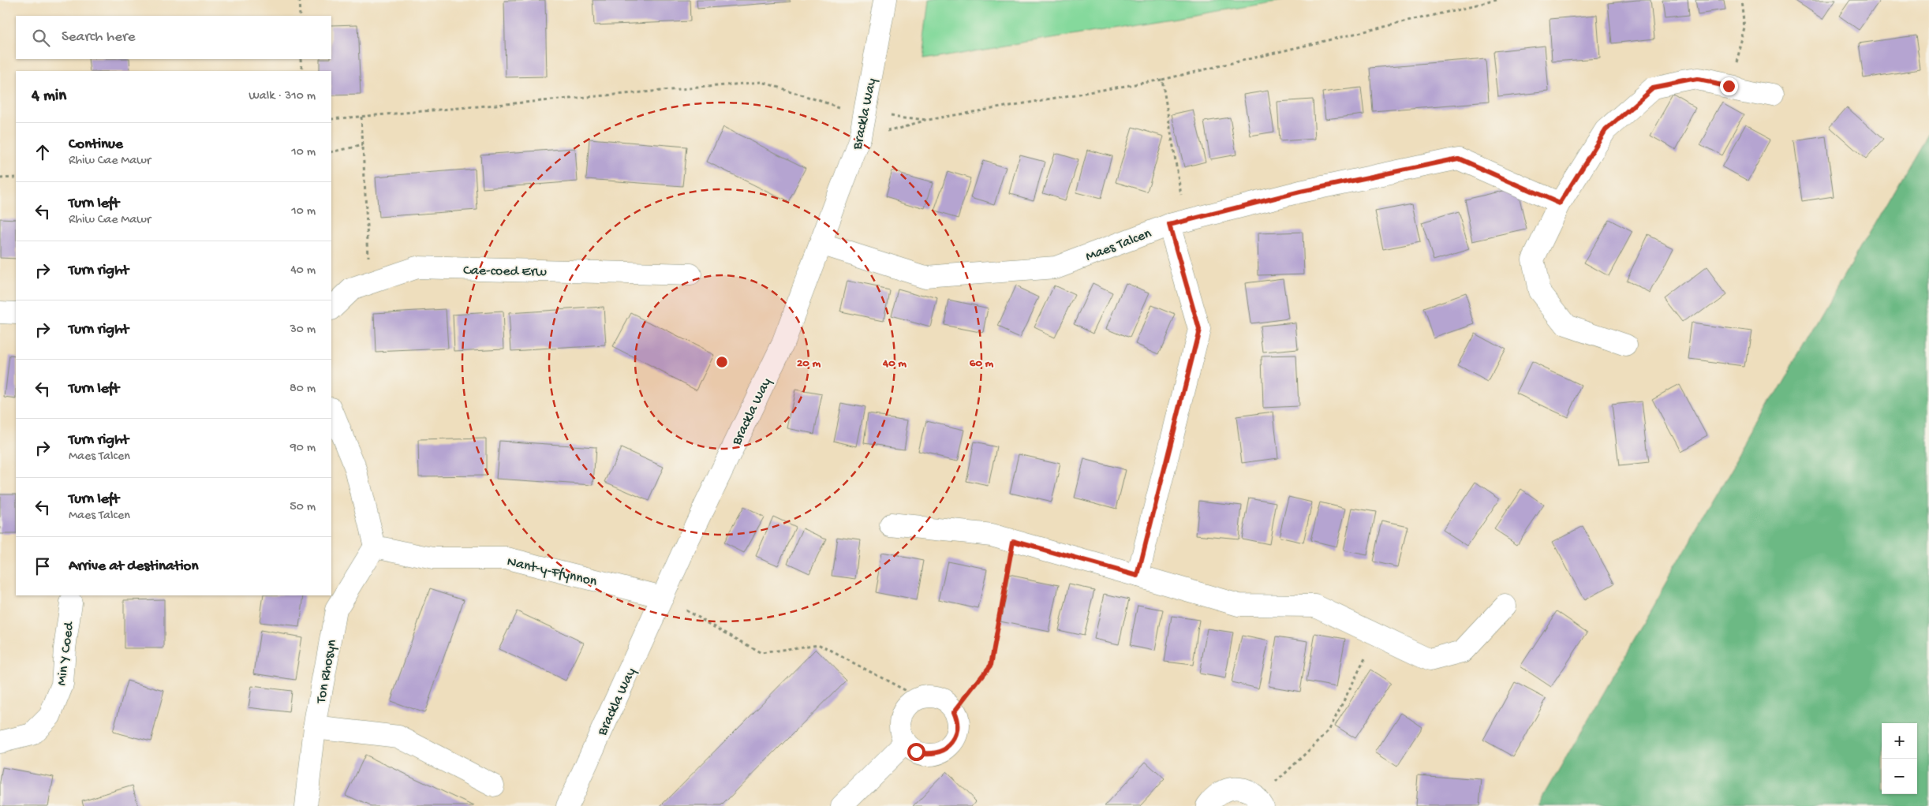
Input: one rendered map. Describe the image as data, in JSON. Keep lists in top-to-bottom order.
{
  "streets": {
    "street": [
      "Brackla Way",
      "Maes Talcen",
      "Cae-coed Erw",
      "Nant-y-Ffynnon",
      "Min Y Coed",
      "Ton Rhosyn"
    ]
  },
  "crossings": [
    ["Brackla Way", "Maes Talcen"],
    ["Brackla Way", "Nant-y-Ffynnon"],
    ["Nant-y-Ffynnon", "Ton Rhosyn"]
  ],
  "page": {
    "search": "Search here",
    "heading": ["4 min", "Walk · 310 m"],
    "list": [
      ["Continue", "Rhiw Cae Mawr", "10 m"],
      ["Turn left", "Rhiw Cae Mawr", "10 m"],
      ["Turn right", "40 m"],
      ["Turn right", "30 m"],
      ["Turn left", "80 m"],
      ["Turn right", "Maes Talcen", "90 m"],
      ["Turn left", "Maes Talcen", "50 m"],
      "Arrive at destination"
    ],
    "map_buttons": ["+", "−"]
  },
  "rings": ["20 m", "40 m", "60 m"]
}
